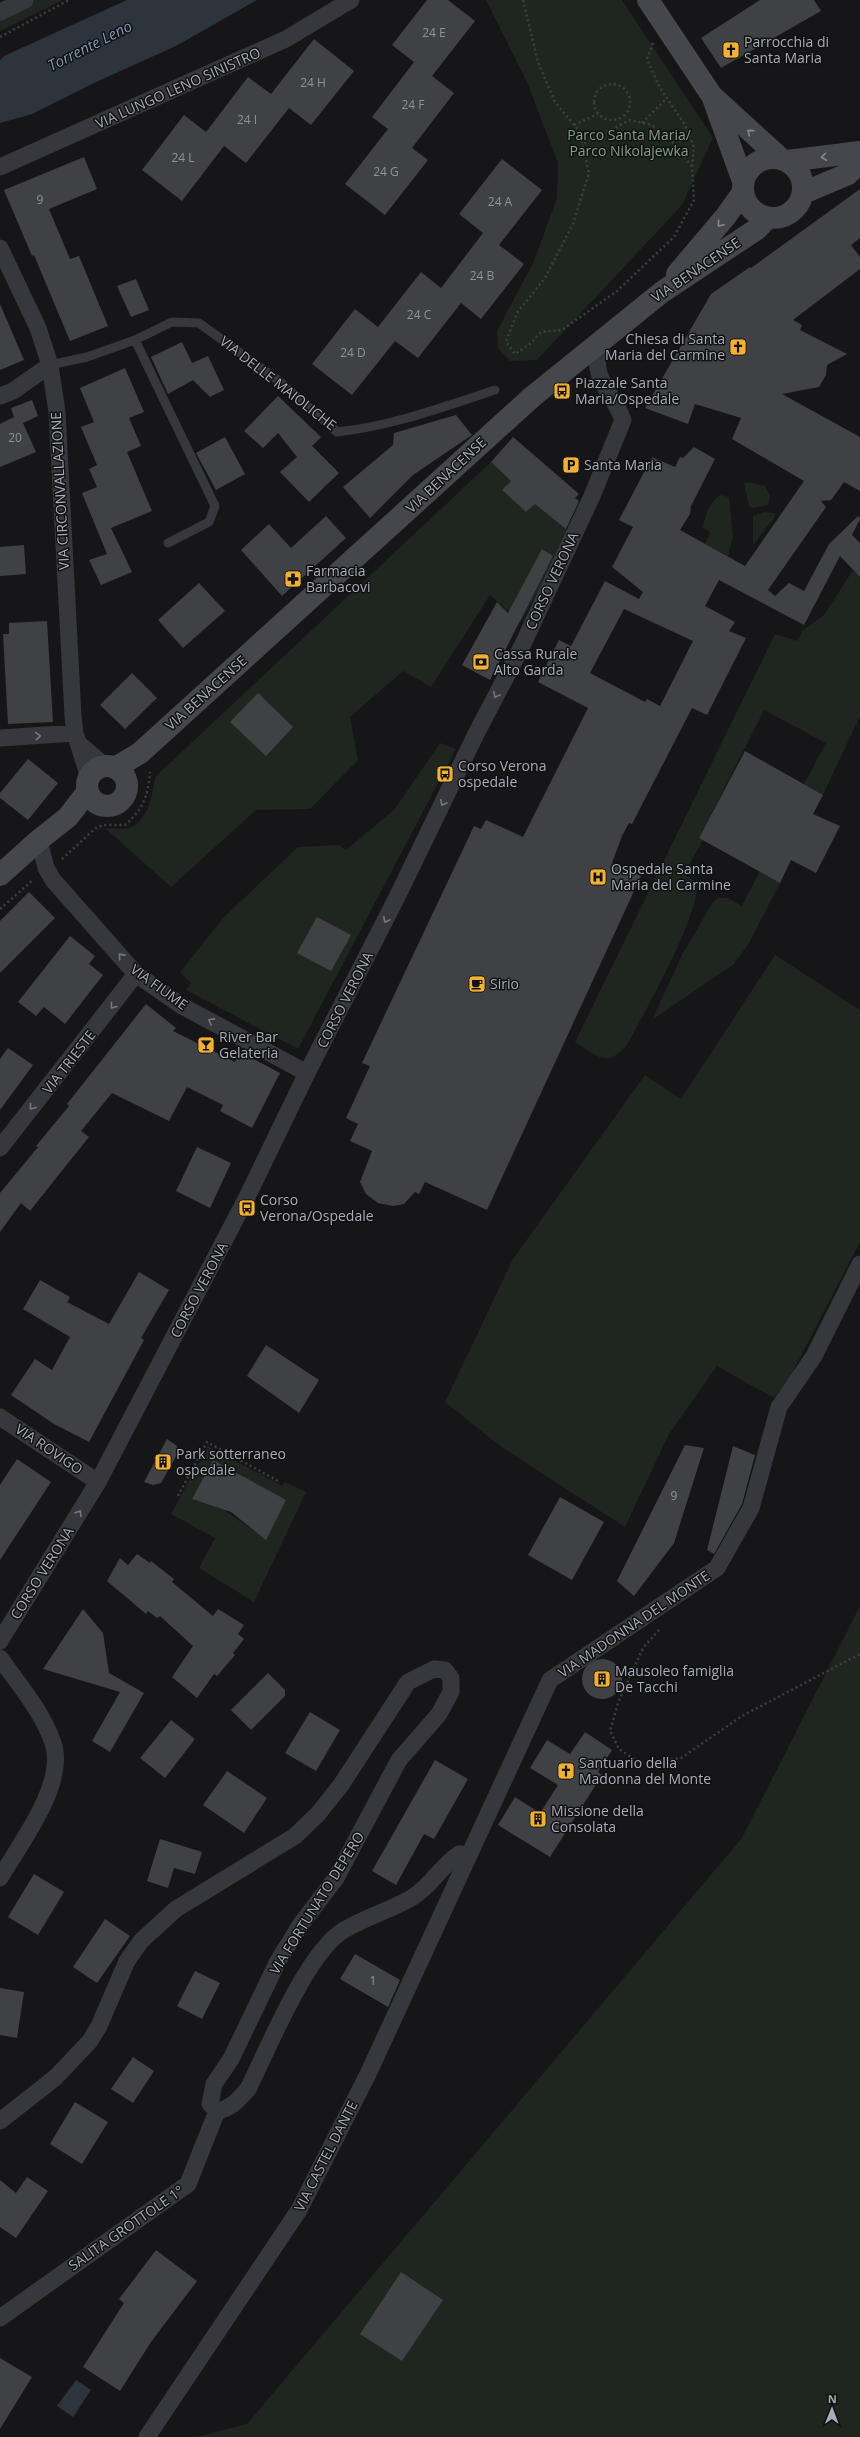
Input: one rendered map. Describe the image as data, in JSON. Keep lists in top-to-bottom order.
{
  "streets": {
    "main road": ["VIA BENACENSE"],
    "street": [
      "VIA LUNGO LENO SINISTRO",
      "VIA DELLE MAIOLICHE",
      "VIA CIRCONVALLAZIONE",
      "CORSO VERONA",
      "VIA FIUME",
      "VIA TRIESTE",
      "VIA ROVIGO",
      "VIA MADONNA DEL MONTE",
      "VIA FORTUNATO DEPERO",
      "VIA CASTEL DANTE",
      "SALITA GROTTOLE 1°"
    ]
  },
  "crossings": [
    ["VIA BENACENSE", "CORSO VERONA"],
    ["VIA BENACENSE", "VIA FIUME"],
    ["VIA DELLE MAIOLICHE", "VIA CIRCONVALLAZIONE"],
    ["CORSO VERONA", "VIA FIUME"],
    ["CORSO VERONA", "VIA ROVIGO"],
    ["VIA FIUME", "VIA TRIESTE"],
    ["VIA MADONNA DEL MONTE", "VIA FORTUNATO DEPERO"],
    ["VIA MADONNA DEL MONTE", "VIA CASTEL DANTE"],
    ["VIA FORTUNATO DEPERO", "VIA CASTEL DANTE"],
    ["VIA FORTUNATO DEPERO", "SALITA GROTTOLE 1°"]
  ],
  "one_way": ["VIA FIUME", "VIA TRIESTE"],
  "water": ["Torrente Leno"],
  "parks": ["Parco Santa Maria/ Parco Nikolajewka"],
  "places": {
    "church": ["Parrocchia di Santa Maria", "Chiesa di Santa Maria del Carmine", "Santuario della Madonna del Monte"],
    "bus stop": ["Piazzale Santa Maria/Ospedale", "Corso Verona ospedale", "Corso Verona/Ospedale"],
    "parking": ["Santa Maria"],
    "pharmacy": ["Farmacia Barbacovi"],
    "bank": ["Cassa Rurale Alto Garda"],
    "hospital": ["Ospedale Santa Maria del Carmine"],
    "cafe": ["Sirio"],
    "bar": ["River Bar Gelateria"],
    "building": ["Park sotterraneo ospedale", "Mausoleo famiglia De Tacchi", "Missione della Consolata"]
  },
  "house_numbers": [
    "24 E",
    "24 H",
    "24 F",
    "24 I",
    "24 L",
    "24 G",
    "9",
    "24 A",
    "24 B",
    "24 C",
    "24 D",
    "20",
    "9",
    "1"
  ],
  "north": "top"
}
